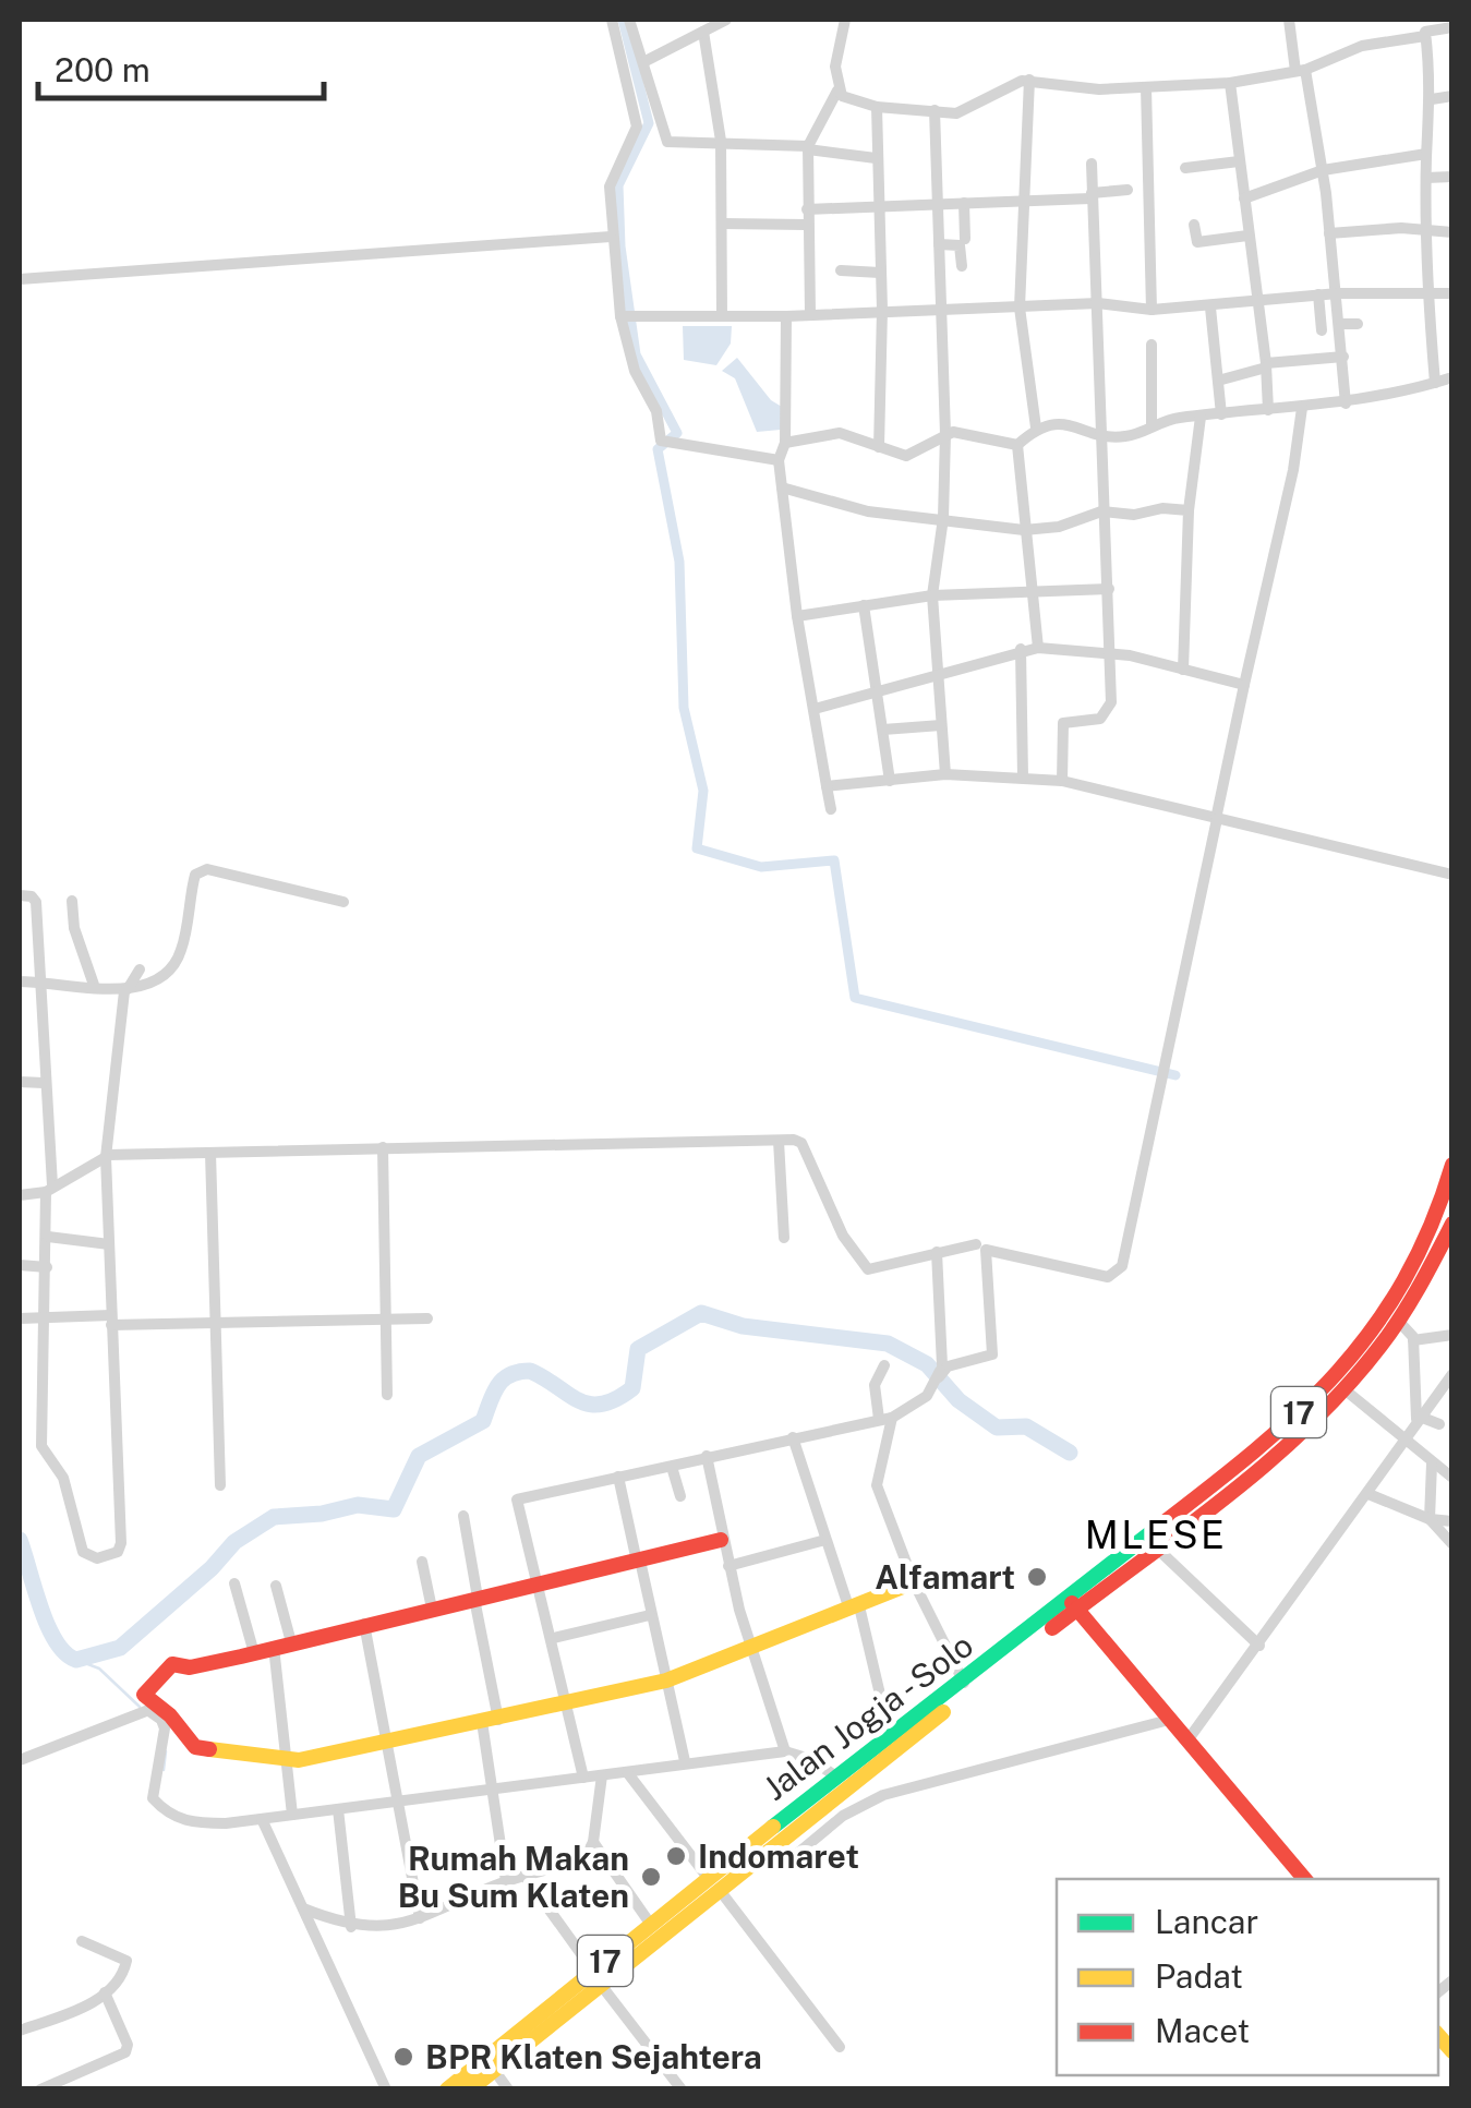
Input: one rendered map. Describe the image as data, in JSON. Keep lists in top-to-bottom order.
{
  "streets": {
    "main road": ["17", "Jalan Jogja - Solo"]
  },
  "crossings": [
    ["17", "Jalan Jogja - Solo"]
  ],
  "districts": ["MLESE"],
  "places": [
    "Alfamart",
    "Indomaret",
    "Rumah Makan Bu Sum Klaten",
    "BPR Klaten Sejahtera"
  ],
  "legend": ["Lancar", "Padat", "Macet"],
  "scale_bar": "200 m"
}
